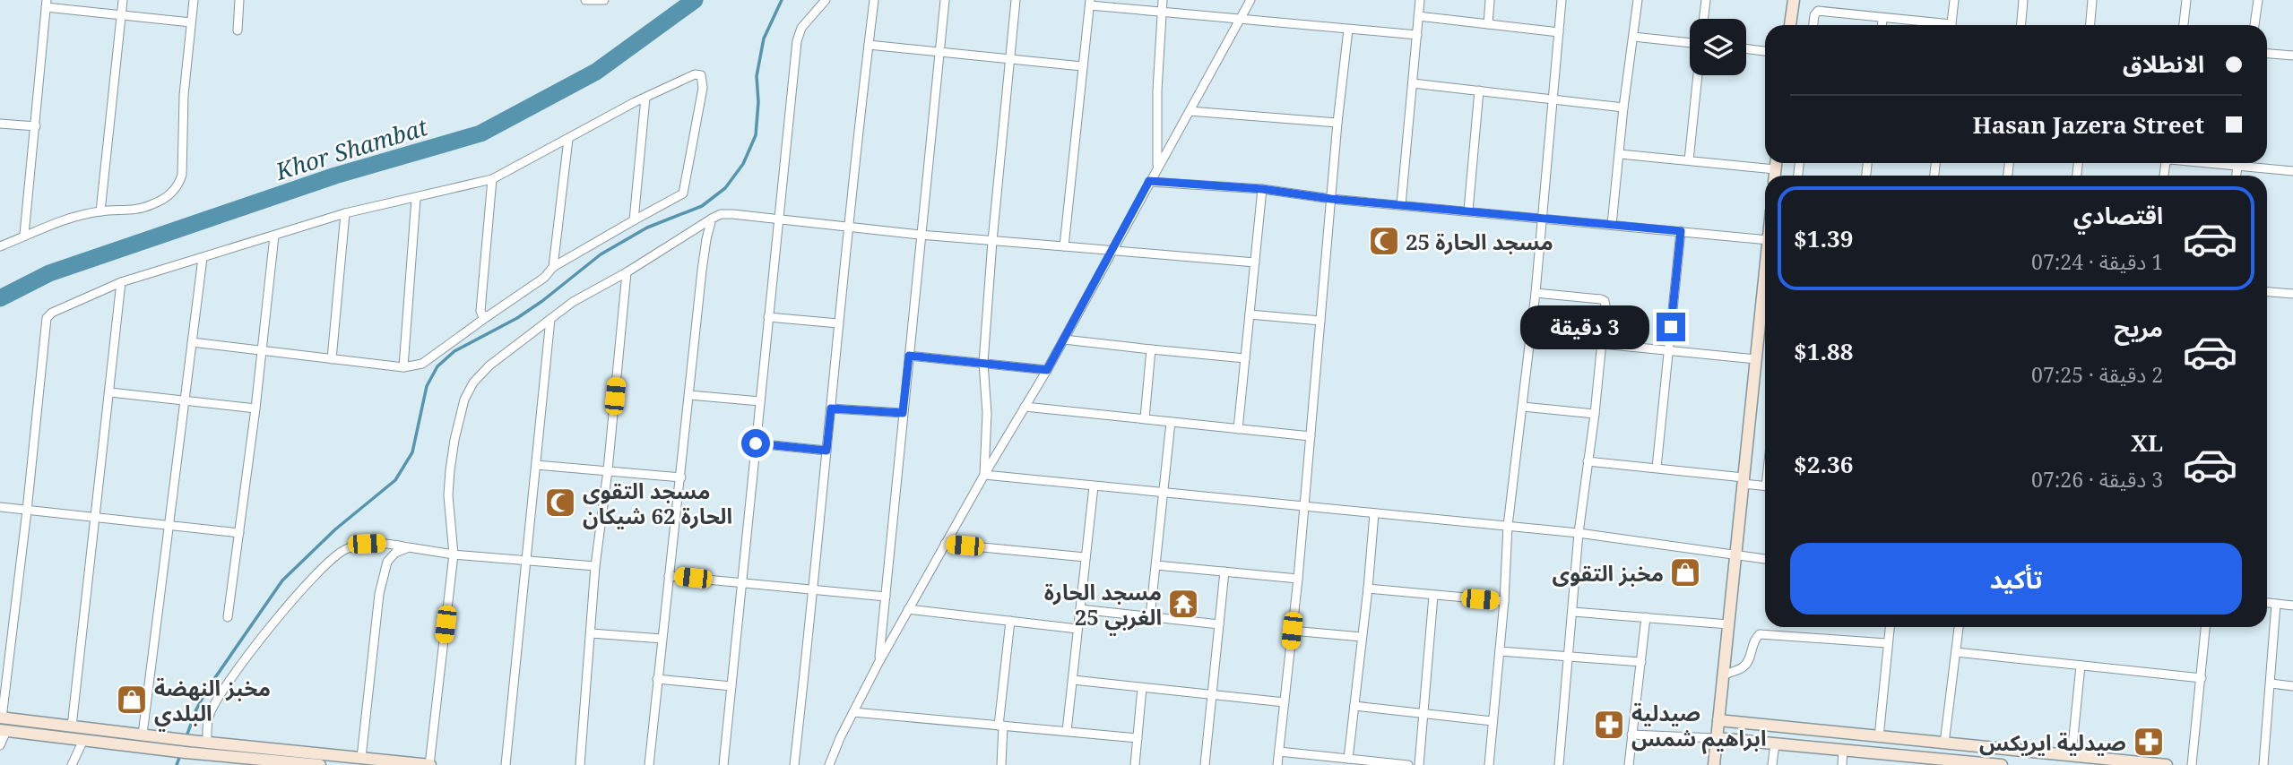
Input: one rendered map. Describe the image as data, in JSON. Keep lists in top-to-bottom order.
{
  "water": ["Khor Shambat"],
  "places": {
    "mosque": ["مسجد الحارة 25", "مسجد التقوى الحارة 62 شيكان"],
    "shop": ["مخبز التقوى", "مخبز النهضة البلدي"],
    "temple": ["مسجد الحارة 25 الغربي"],
    "pharmacy": ["صيدلية ابراهيم شمس", "صيدلية ايريكس"]
  },
  "page": {
    "banner": ["الانطلاق", "Hasan Jazera Street"],
    "list": [
      {
        "name": "اقتصادي",
        "note": "1 دقيقة · 07:24",
        "value": "$1.39"
      },
      {
        "name": "مريح",
        "note": "2 دقيقة · 07:25",
        "value": "$1.88"
      },
      {
        "name": "XL",
        "note": "3 دقيقة · 07:26",
        "value": "$2.36"
      }
    ],
    "bubble": "3 دقيقة",
    "buttons": "تأكيد"
  }
}
